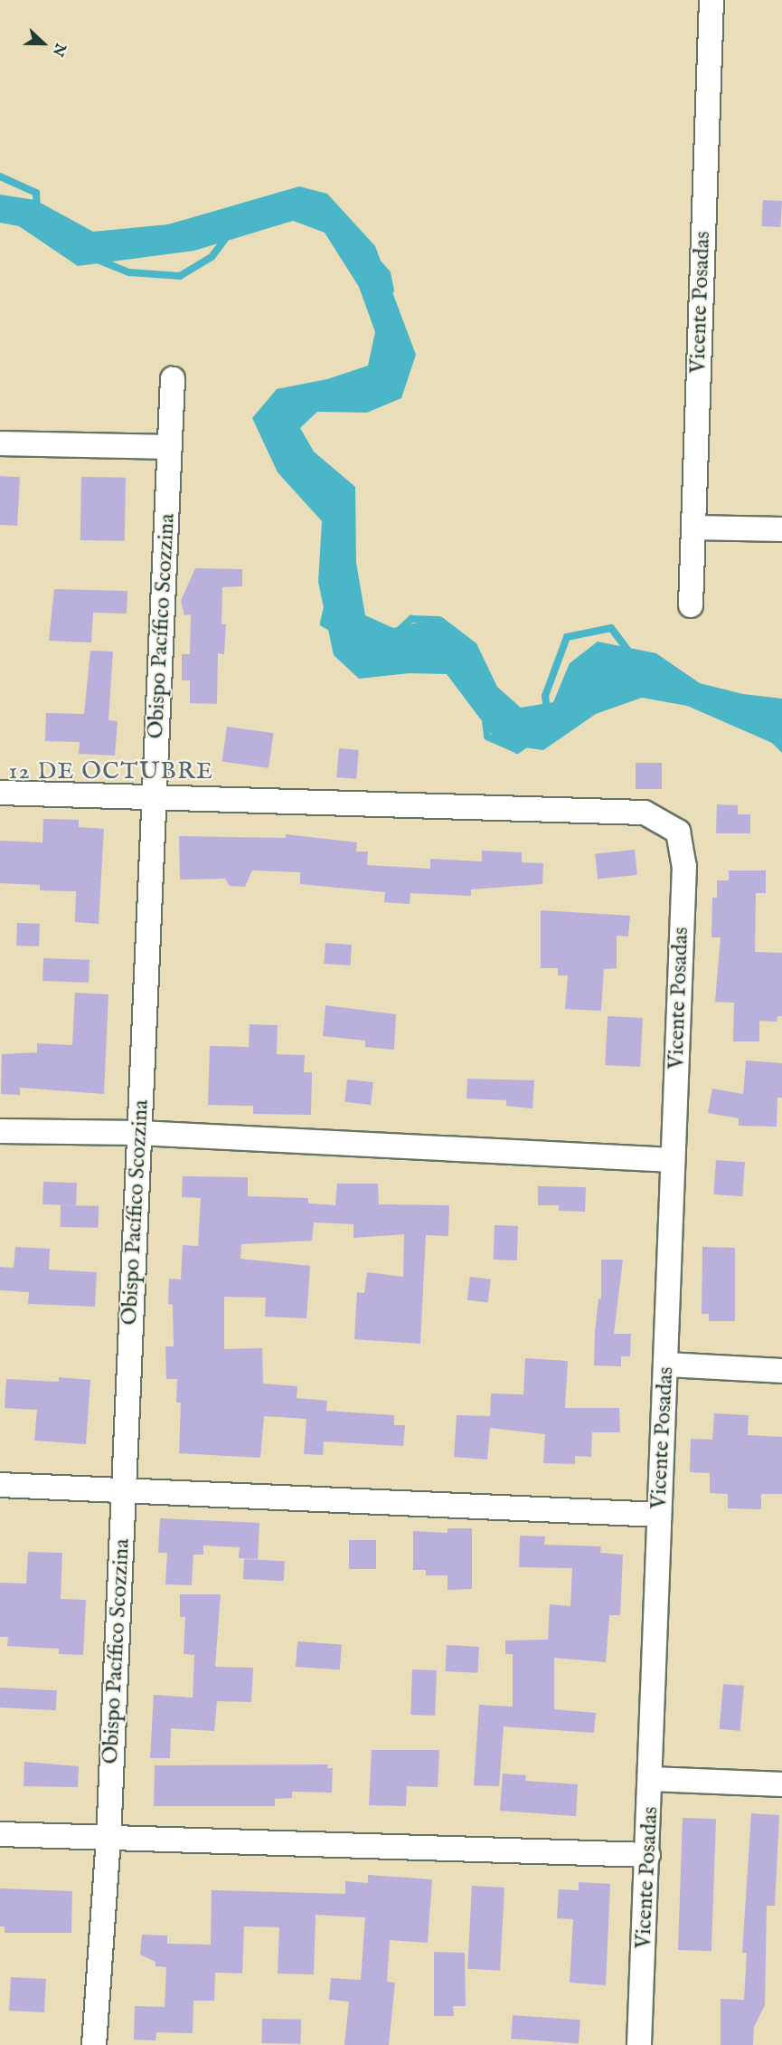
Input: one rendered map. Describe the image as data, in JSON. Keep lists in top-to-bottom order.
{
  "streets": {
    "street": ["Vicente Posadas", "Obispo Pacífico Scozzina"]
  },
  "crossings": [
    ["Vicente Posadas", "Obispo Pacífico Scozzina"]
  ],
  "districts": ["12 DE OCTUBRE"],
  "north": "right"
}
